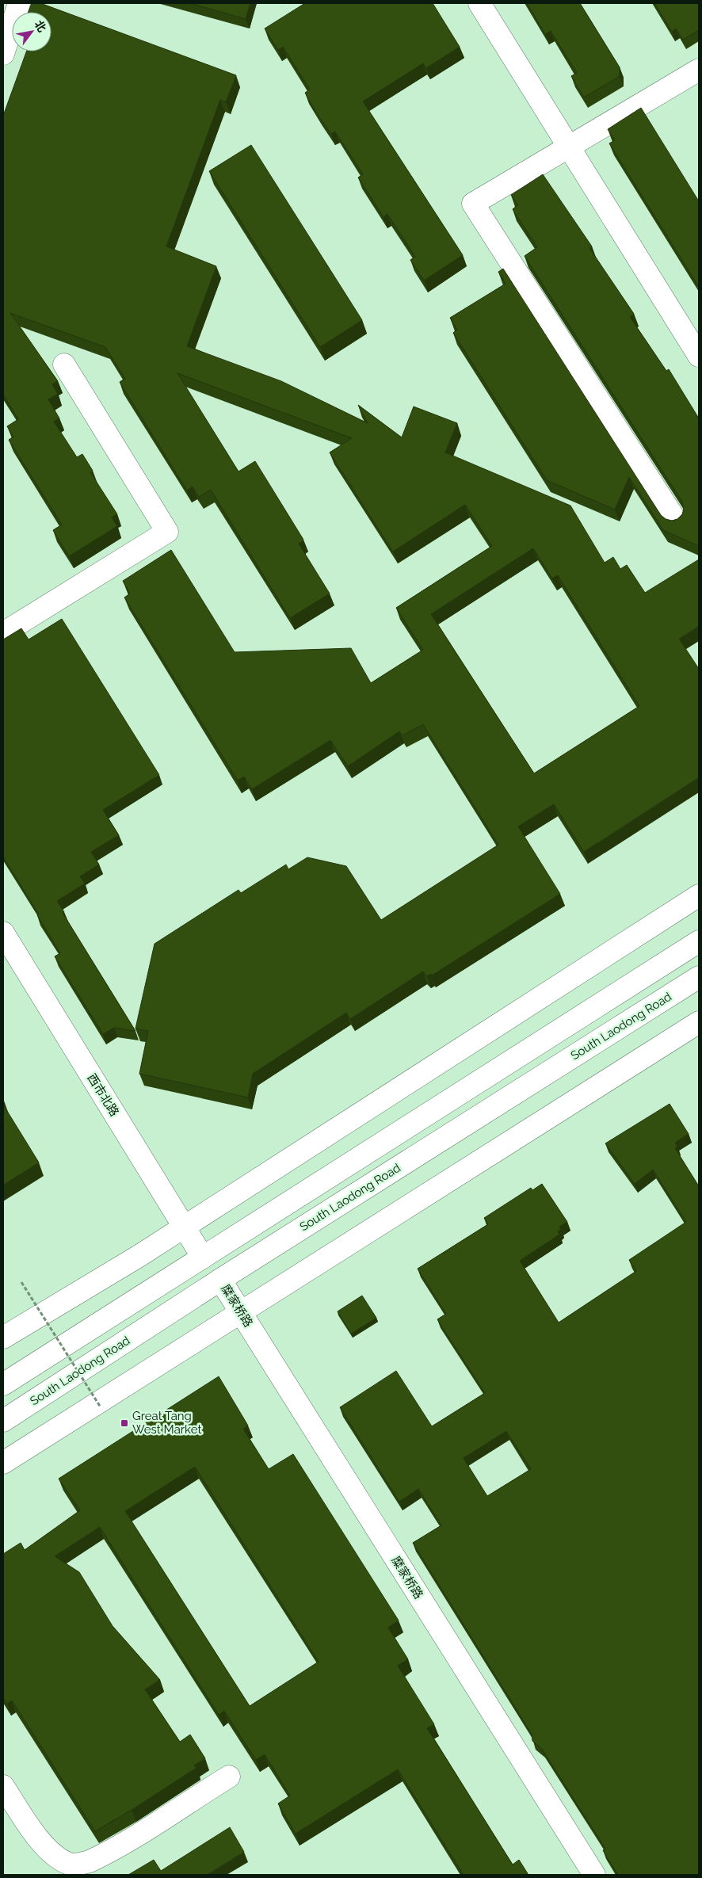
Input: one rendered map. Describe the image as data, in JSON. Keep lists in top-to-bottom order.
{
  "streets": {
    "street": ["South Laodong Road", "西市北路", "糜家桥路"]
  },
  "crossings": [
    ["South Laodong Road", "糜家桥路"]
  ],
  "places": {
    "transit": ["Great Tang West Market"]
  },
  "north": "top right"
}
